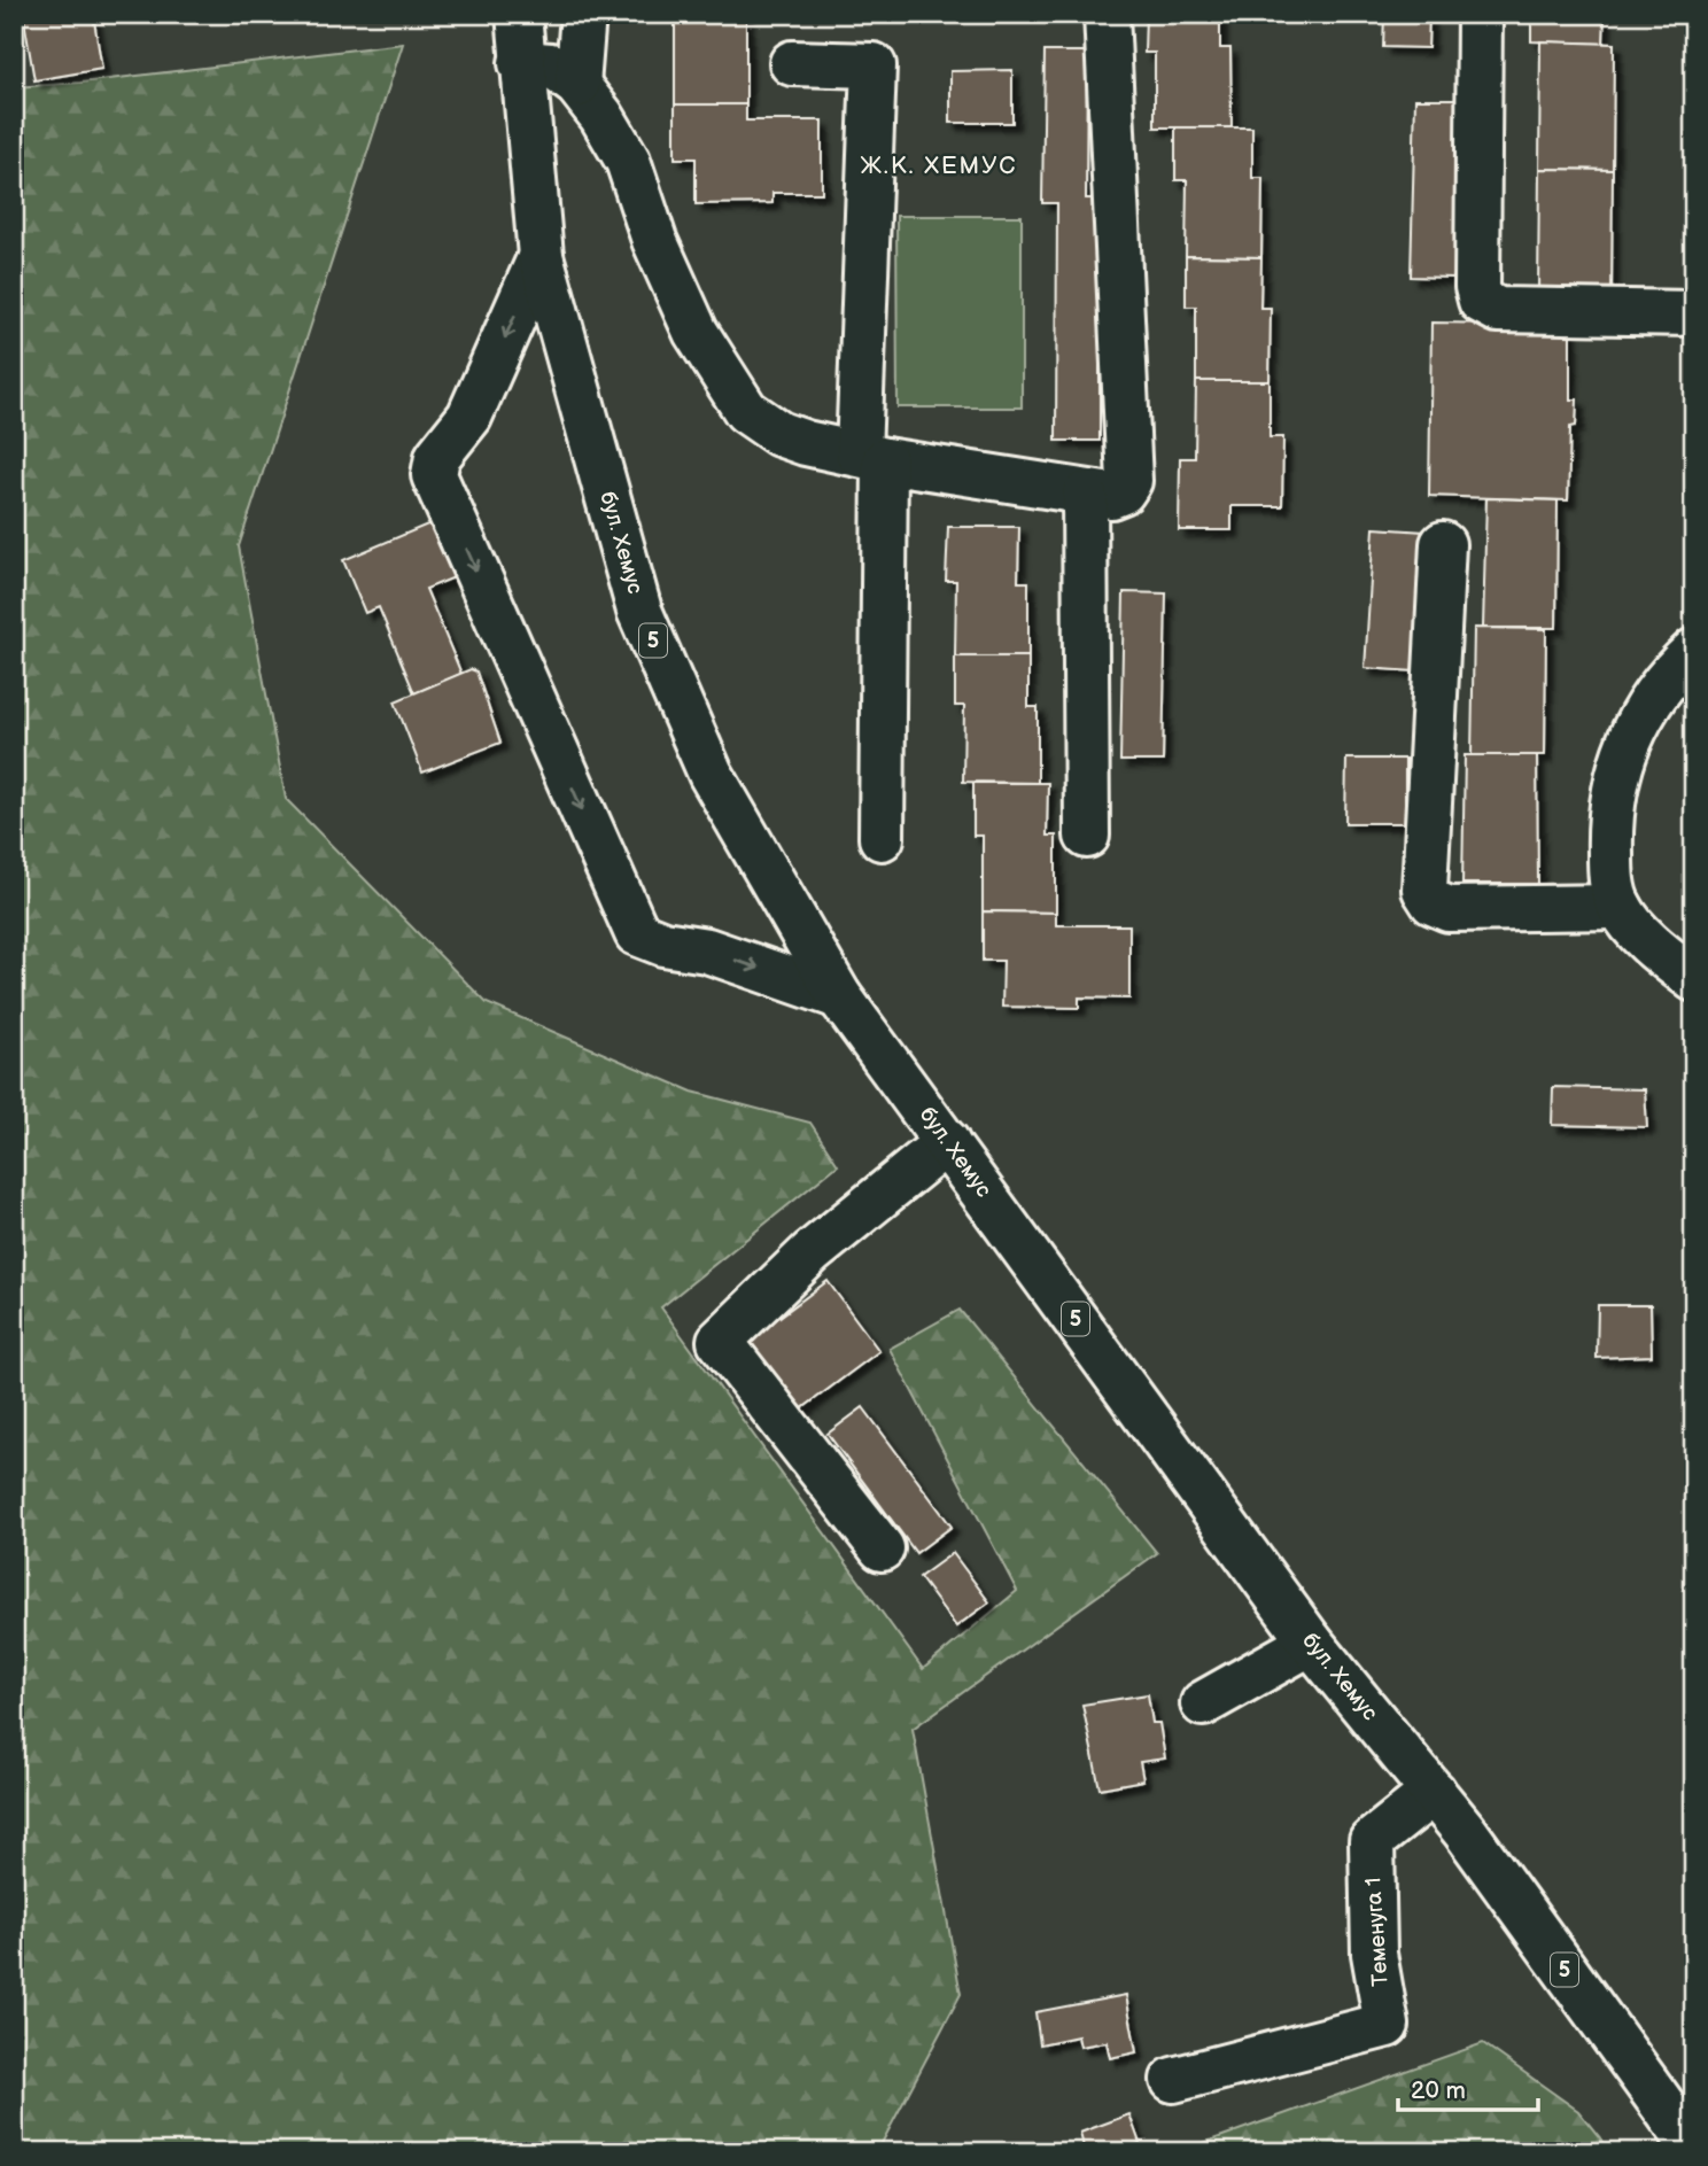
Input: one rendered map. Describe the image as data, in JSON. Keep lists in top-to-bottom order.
{
  "streets": {
    "main road": ["бул. Хемус", "5", "Теменуга 1"]
  },
  "crossings": [
    ["бул. Хемус", "Теменуга 1"]
  ],
  "districts": ["Ж.К. ХЕМУС"],
  "scale_bar": "20 m"
}
